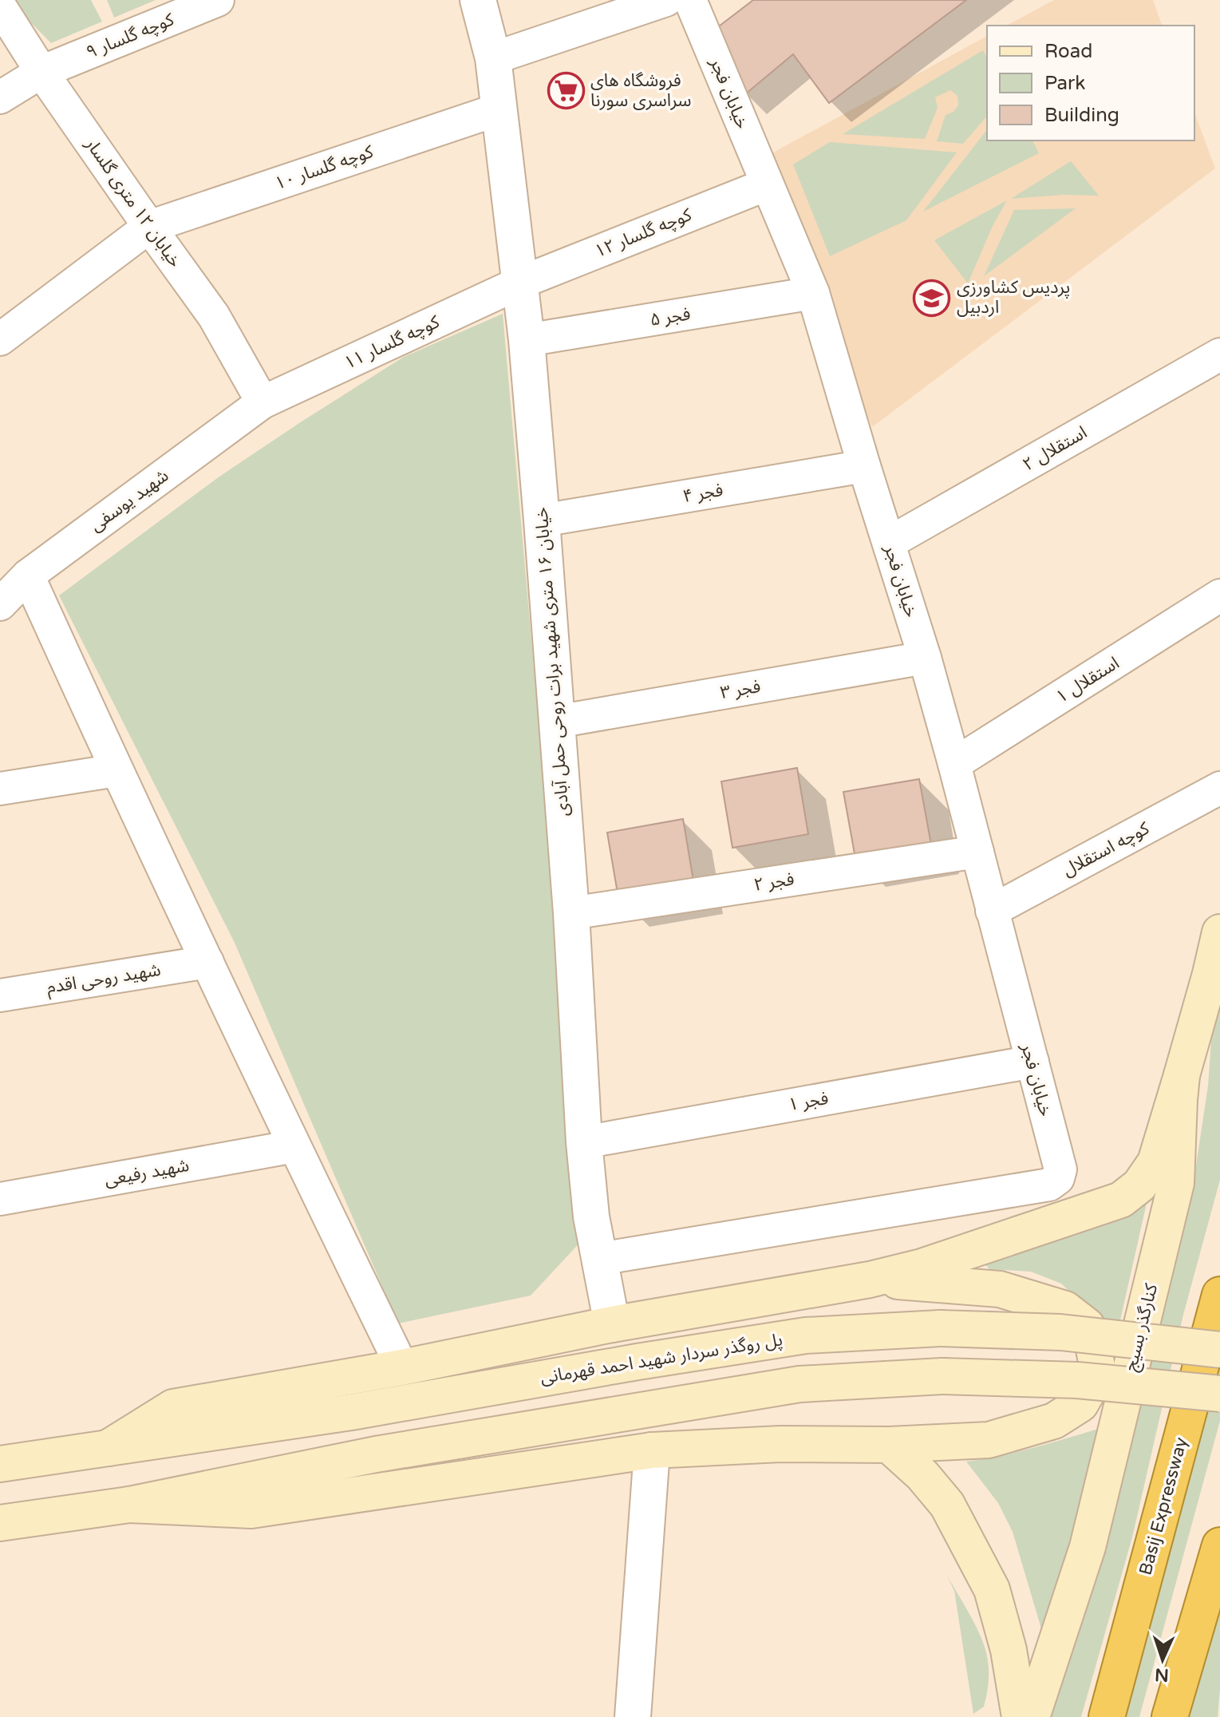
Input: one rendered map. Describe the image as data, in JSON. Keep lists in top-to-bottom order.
{
  "streets": {
    "highway": ["Basij Expressway"],
    "main road": ["کنارگذر بسیج", "پل روگذر سردار شهید احمد قهرمانی"],
    "street": [
      "کوچه گلسار ۹",
      "خیابان فجر",
      "کوچه گلسار ۱۰",
      "خیابان ۱۲ متری گلسار",
      "کوچه گلسار ۱۲",
      "فجر ۵",
      "کوچه گلسار ۱۱",
      "استقلال ۲",
      "فجر ۴",
      "شهید یوسفی",
      "خیابان ۱۶ متری شهید برات روحی حمل آبادی",
      "استقلال ۱",
      "فجر ۳",
      "کوچه استقلال",
      "فجر ۲",
      "شهید روحی اقدم",
      "فجر ۱",
      "شهید رفیعی"
    ]
  },
  "crossings": [
    ["کوچه گلسار ۹", "خیابان ۱۲ متری گلسار"],
    ["خیابان فجر", "کوچه گلسار ۱۲"],
    ["خیابان فجر", "فجر ۵"],
    ["خیابان فجر", "استقلال ۲"],
    ["خیابان فجر", "فجر ۴"],
    ["خیابان فجر", "خیابان ۱۶ متری شهید برات روحی حمل آبادی"],
    ["خیابان فجر", "استقلال ۱"],
    ["خیابان فجر", "فجر ۳"],
    ["خیابان فجر", "کوچه استقلال"],
    ["خیابان فجر", "فجر ۲"],
    ["خیابان فجر", "فجر ۱"],
    ["کوچه گلسار ۱۰", "خیابان ۱۲ متری گلسار"],
    ["کوچه گلسار ۱۰", "خیابان ۱۶ متری شهید برات روحی حمل آبادی"],
    ["خیابان ۱۲ متری گلسار", "کوچه گلسار ۱۱"],
    ["خیابان ۱۲ متری گلسار", "شهید یوسفی"],
    ["کوچه گلسار ۱۲", "کوچه گلسار ۱۱"],
    ["کوچه گلسار ۱۲", "خیابان ۱۶ متری شهید برات روحی حمل آبادی"],
    ["فجر ۵", "خیابان ۱۶ متری شهید برات روحی حمل آبادی"],
    ["کوچه گلسار ۱۱", "شهید یوسفی"],
    ["کوچه گلسار ۱۱", "خیابان ۱۶ متری شهید برات روحی حمل آبادی"],
    ["فجر ۴", "خیابان ۱۶ متری شهید برات روحی حمل آبادی"],
    ["خیابان ۱۶ متری شهید برات روحی حمل آبادی", "فجر ۳"],
    ["خیابان ۱۶ متری شهید برات روحی حمل آبادی", "فجر ۲"],
    ["خیابان ۱۶ متری شهید برات روحی حمل آبادی", "فجر ۱"]
  ],
  "places": {
    "supermarket": ["فروشگاه های سراسری سورنا"],
    "school or university": ["پردیس کشاورزی اردبیل"]
  },
  "legend": ["Road", "Park", "Building"],
  "north": "bottom"
}
